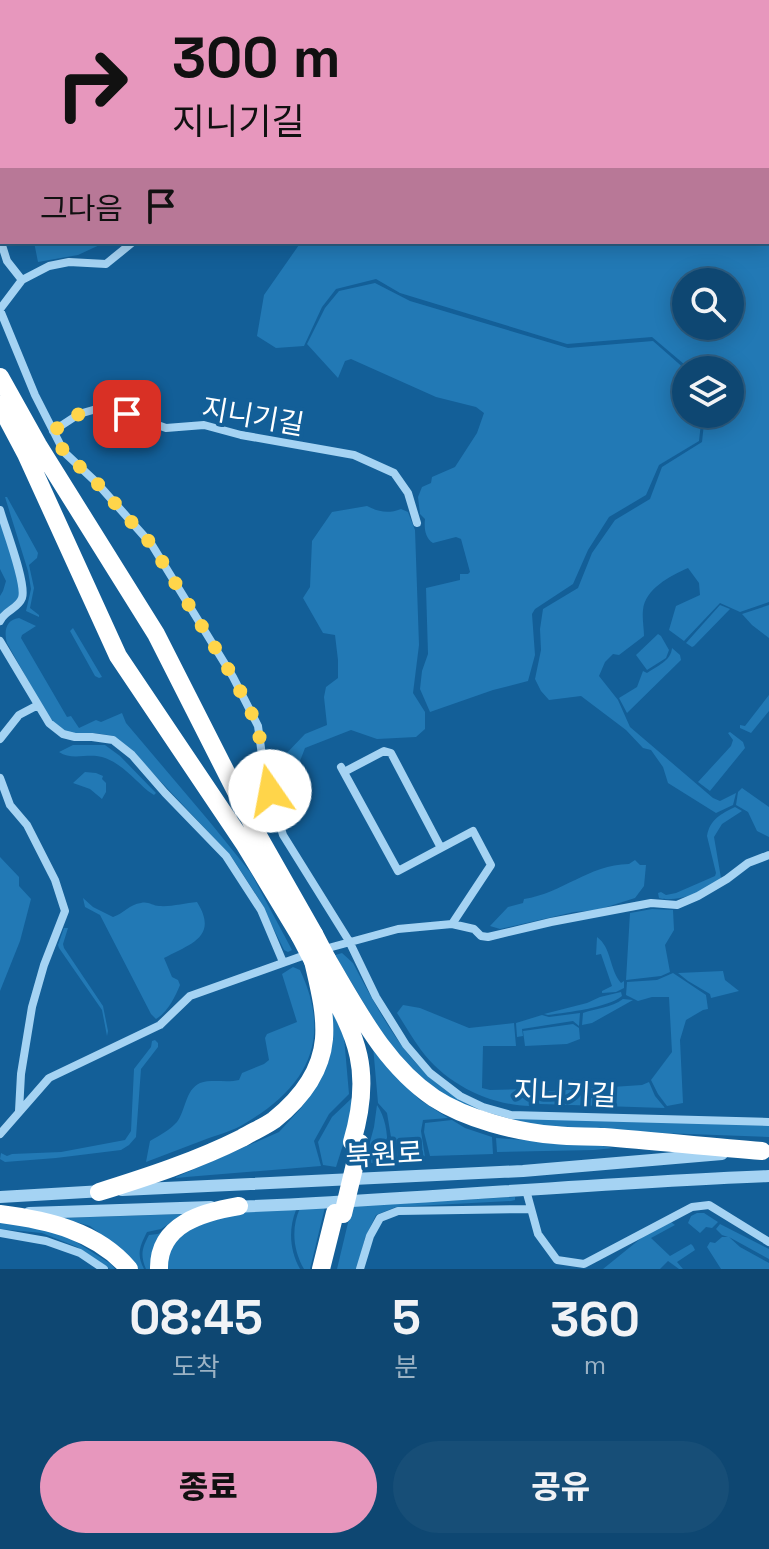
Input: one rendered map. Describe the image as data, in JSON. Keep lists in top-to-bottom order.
{
  "streets": {
    "street": ["지니기길", "북원로"]
  },
  "page": {
    "turn": ["300 m", "지니기길"],
    "then": "그다음",
    "eta": [
      "08:45",
      "도착",
      "5",
      "분",
      "360",
      "m"
    ],
    "buttons": ["종료", "공유"]
  }
}
